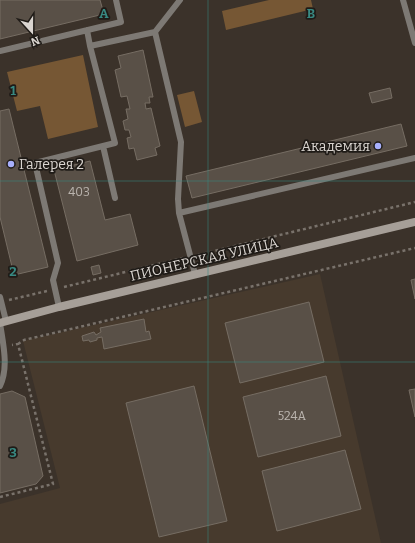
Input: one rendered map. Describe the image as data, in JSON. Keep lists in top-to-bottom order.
{
  "streets": {
    "main road": ["ПИОНЕРСКАЯ УЛИЦА"]
  },
  "places": ["Академия", "Галерея 2"],
  "house_numbers": ["403", "524А"],
  "north": "bottom",
  "grid": {
    "columns": ["A", "B"],
    "rows": ["1", "2", "3"]
  }
}
